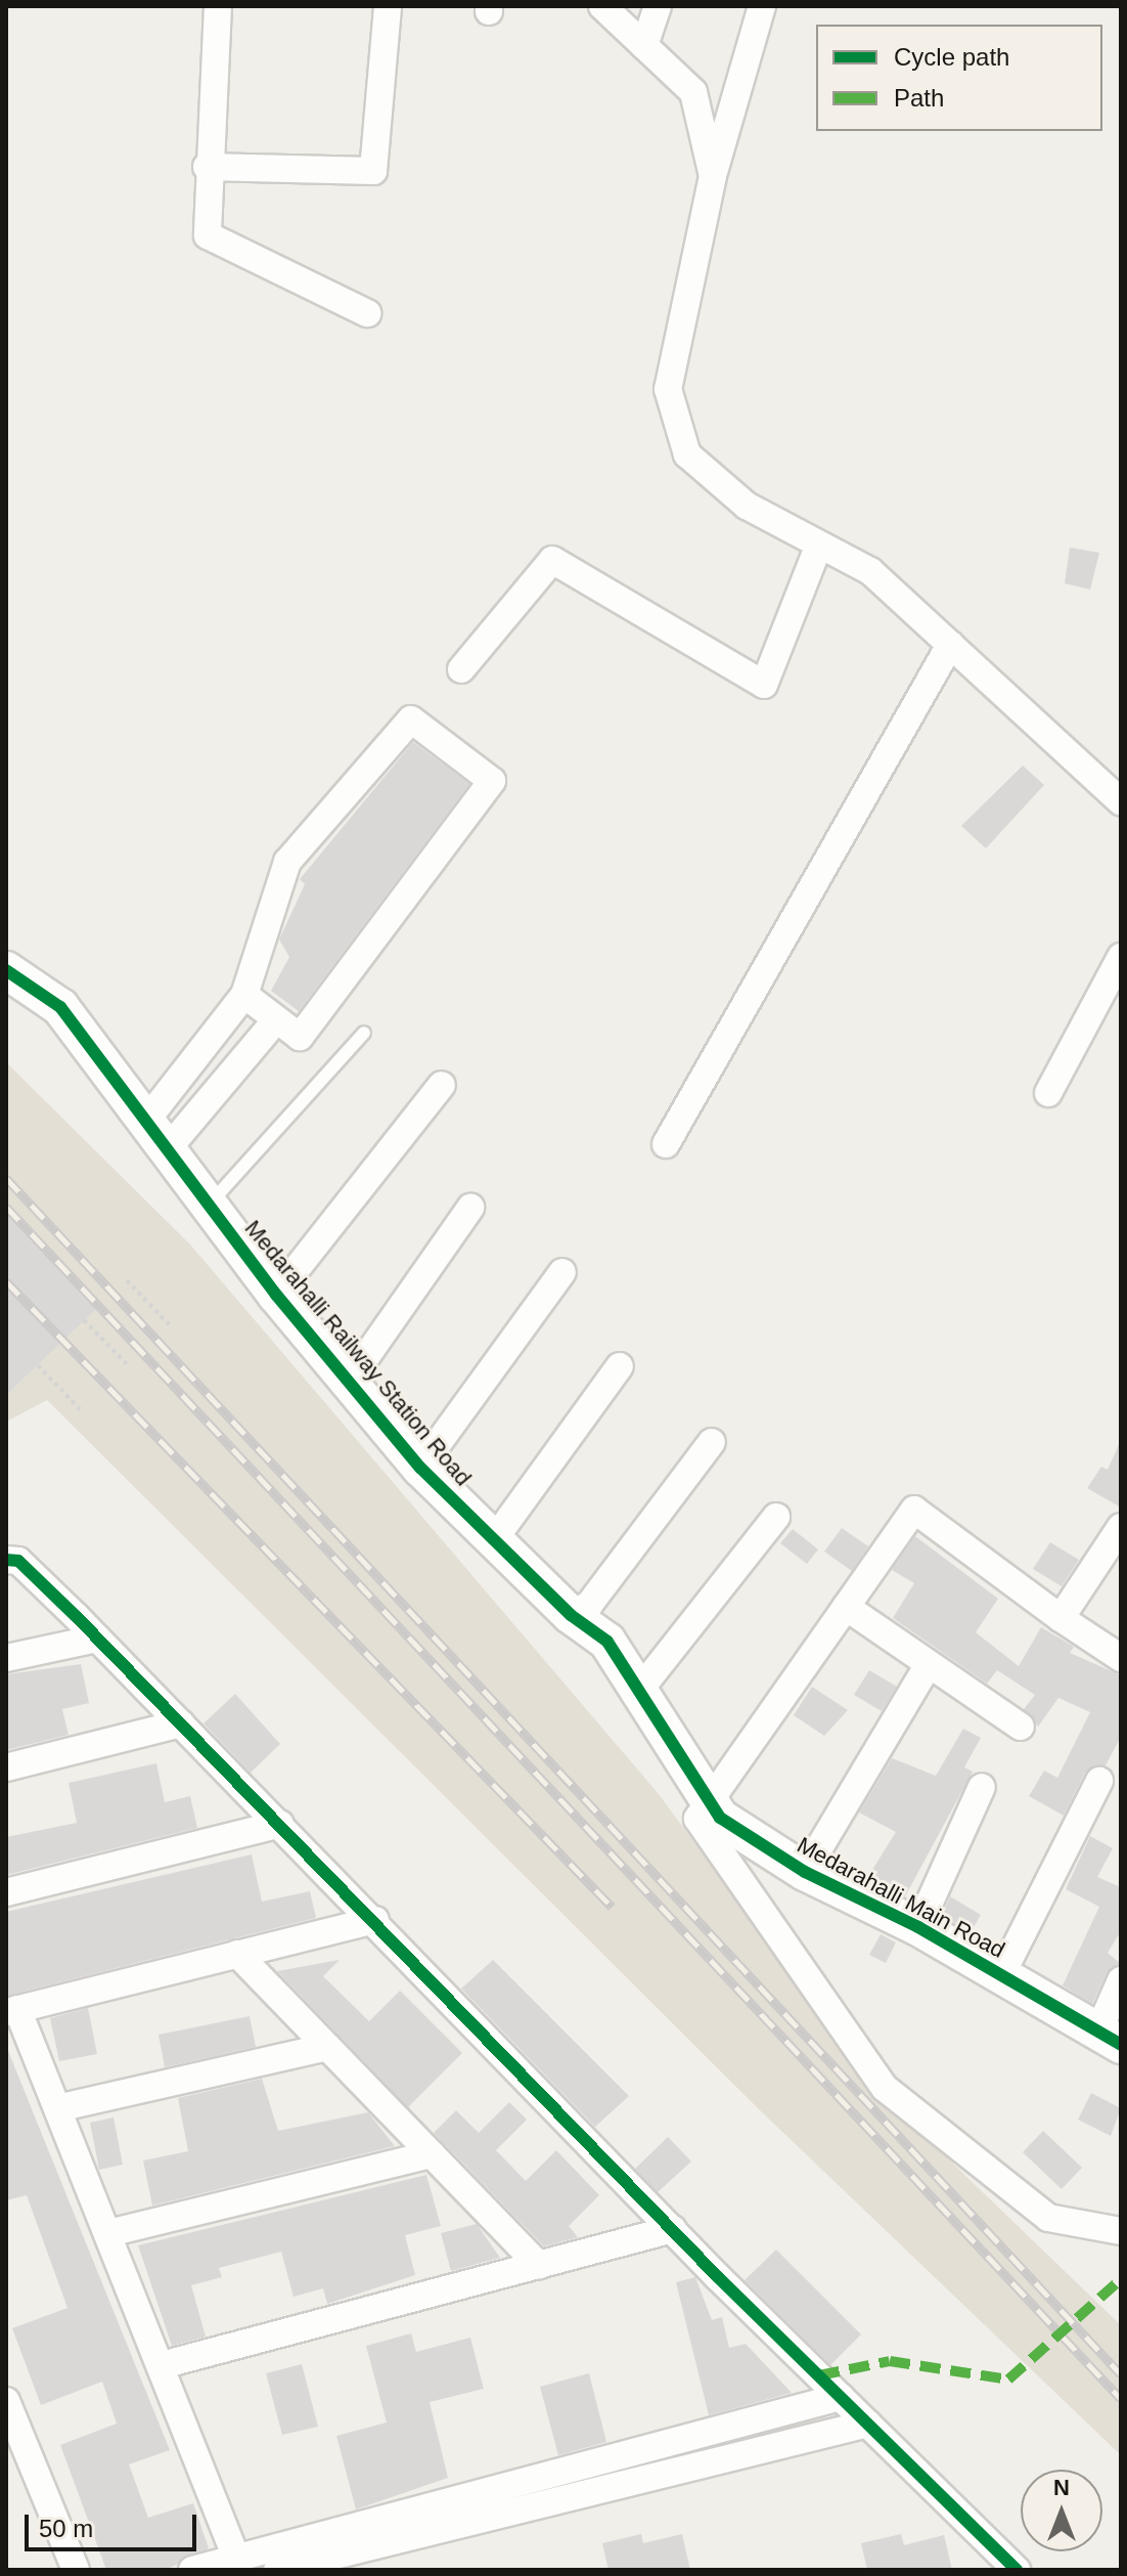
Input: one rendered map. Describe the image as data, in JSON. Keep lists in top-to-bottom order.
{
  "streets": {
    "street": ["Medarahalli Railway Station Road", "Medarahalli Main Road"]
  },
  "crossings": [
    ["Medarahalli Railway Station Road", "Medarahalli Main Road"]
  ],
  "legend": ["Cycle path", "Path"],
  "scale_bar": "50 m",
  "north": "top"
}
